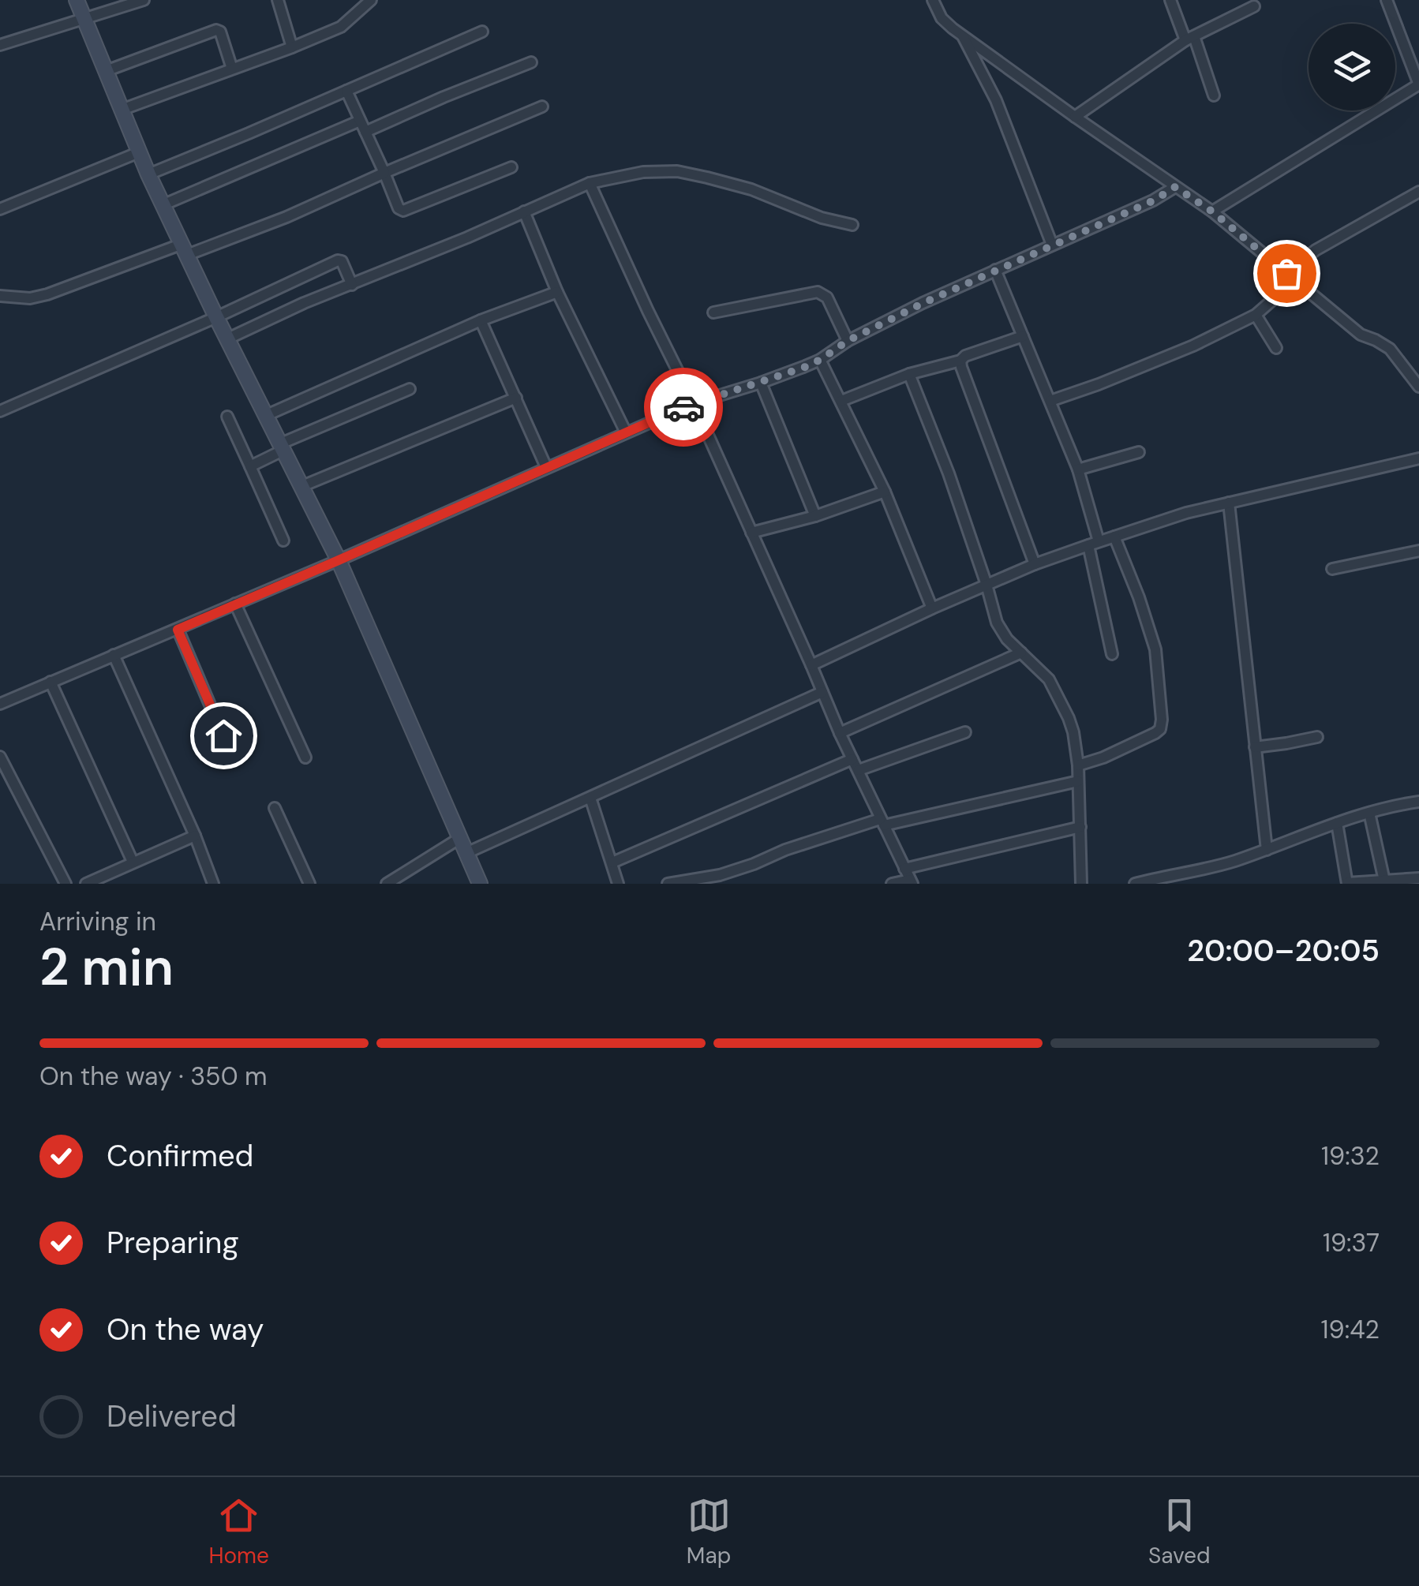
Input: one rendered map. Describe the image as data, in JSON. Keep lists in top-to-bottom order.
{
  "page": {
    "heading": ["2 min", "Arriving in", "20:00–20:05"],
    "bar": "On the way · 350 m",
    "list": [
      ["Confirmed", "19:32"],
      ["Preparing", "19:37"],
      ["On the way", "19:42"],
      "Delivered"
    ],
    "tabs": ["Home", "Map", "Saved"]
  }
}
